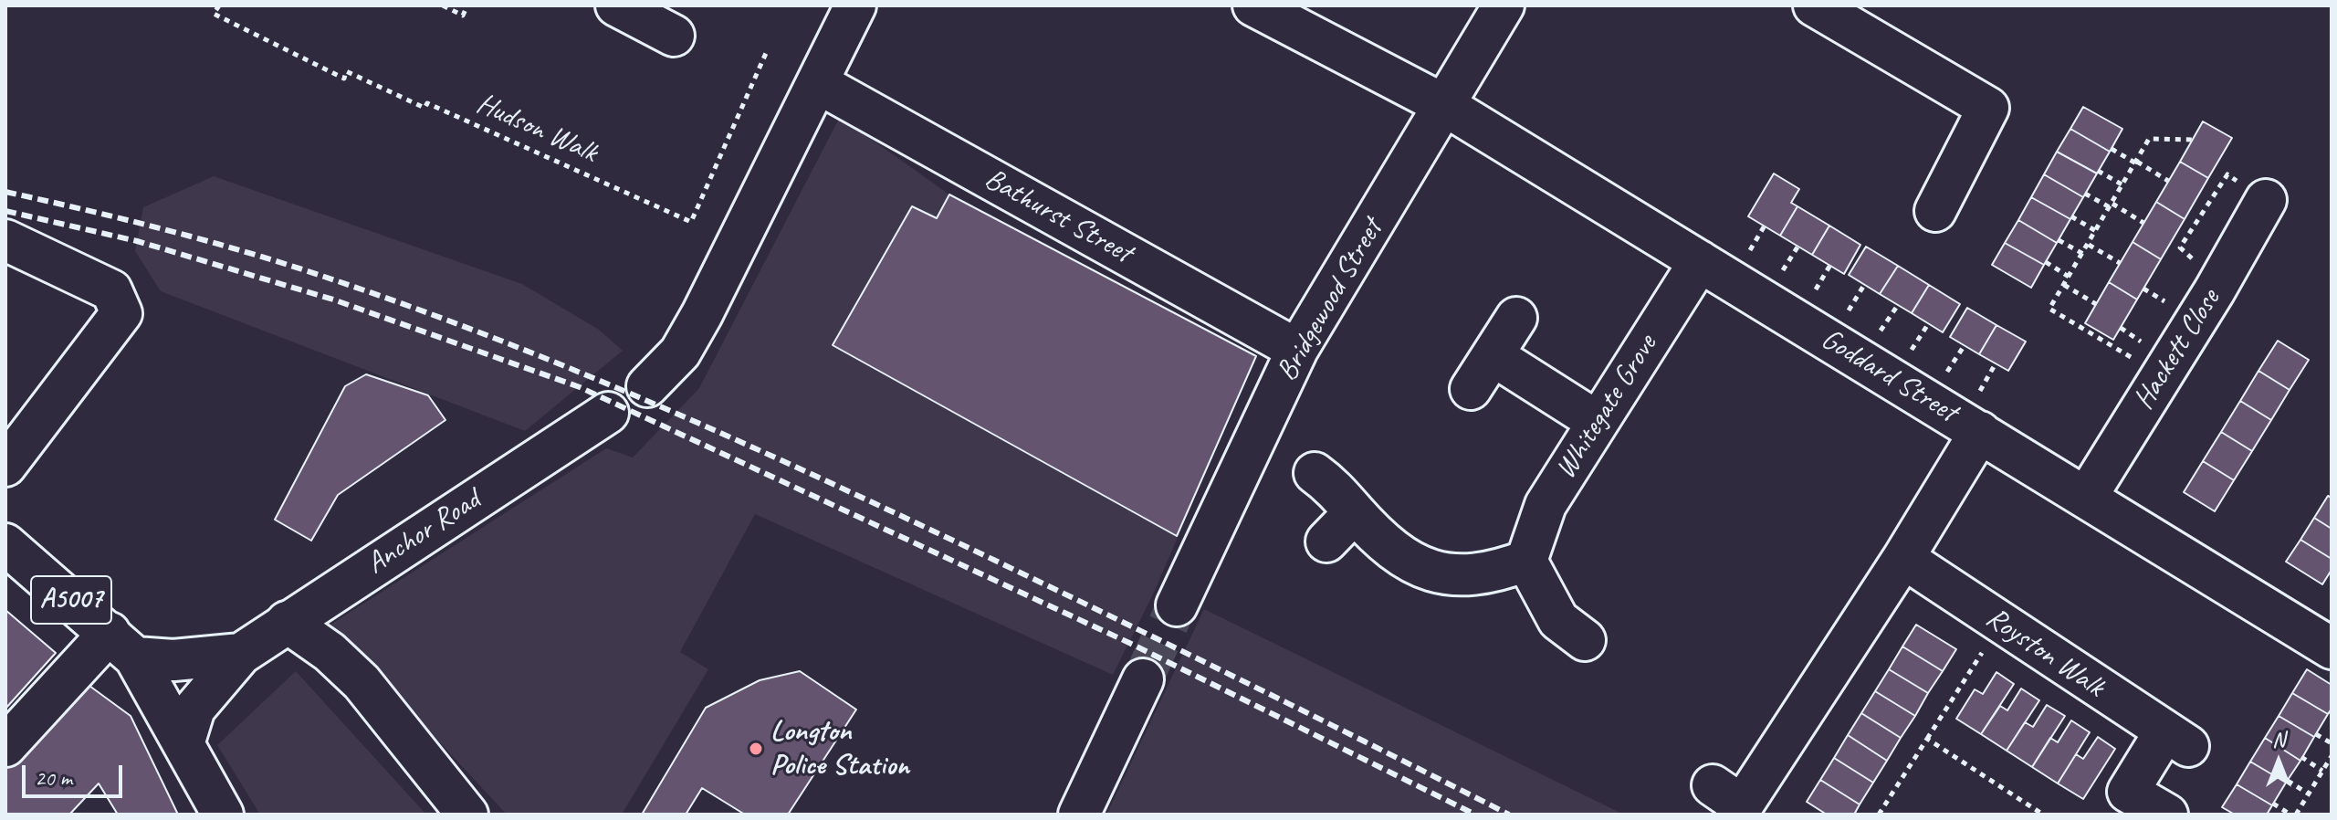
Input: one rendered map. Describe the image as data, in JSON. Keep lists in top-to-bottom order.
{
  "streets": {
    "street": [
      "Bathurst Street",
      "Bridgewood Street",
      "Hackett Close",
      "Goddard Street",
      "Whitegate Grove",
      "Anchor Road",
      "A5007",
      "Royston Walk"
    ],
    "path": ["Hudson Walk"]
  },
  "crossings": [
    ["Bathurst Street", "Bridgewood Street"],
    ["Bridgewood Street", "Goddard Street"],
    ["Hackett Close", "Goddard Street"],
    ["Goddard Street", "Whitegate Grove"],
    ["Anchor Road", "A5007"]
  ],
  "places": ["Longton Police Station"],
  "scale_bar": "20 m",
  "north": "top"
}
